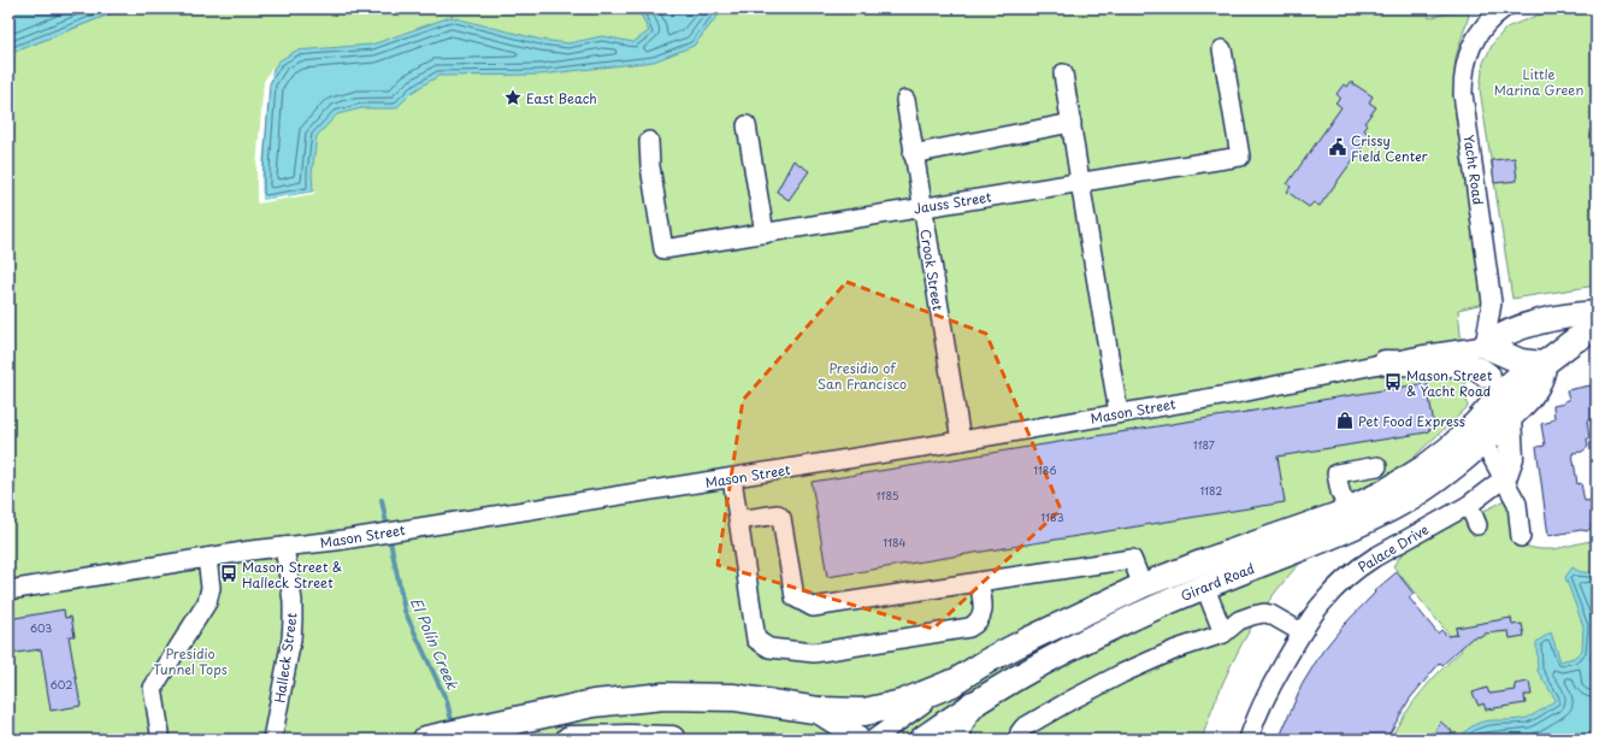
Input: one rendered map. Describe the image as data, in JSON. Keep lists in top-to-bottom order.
{
  "streets": {
    "main road": ["Girard Road"],
    "street": [
      "Yacht Road",
      "Jauss Street",
      "Crook Street",
      "Mason Street",
      "Palace Drive",
      "Halleck Street"
    ]
  },
  "crossings": [
    ["Yacht Road", "Mason Street"],
    ["Jauss Street", "Crook Street"],
    ["Crook Street", "Mason Street"],
    ["Mason Street", "Halleck Street"]
  ],
  "water": ["El Polín Creek"],
  "parks": ["Little Marina Green", "Presidio of San Francisco", "Presidio Tunnel Tops"],
  "places": {
    "place": ["East Beach"],
    "public building": ["Crissy Field Center"],
    "bus stop": ["Mason Street & Yacht Road", "Mason Street & Halleck Street"],
    "shop": ["Pet Food Express"]
  },
  "house_numbers": [
    "1187",
    "1186",
    "1182",
    "1185",
    "1183",
    "1184",
    "603",
    "602"
  ]
}
